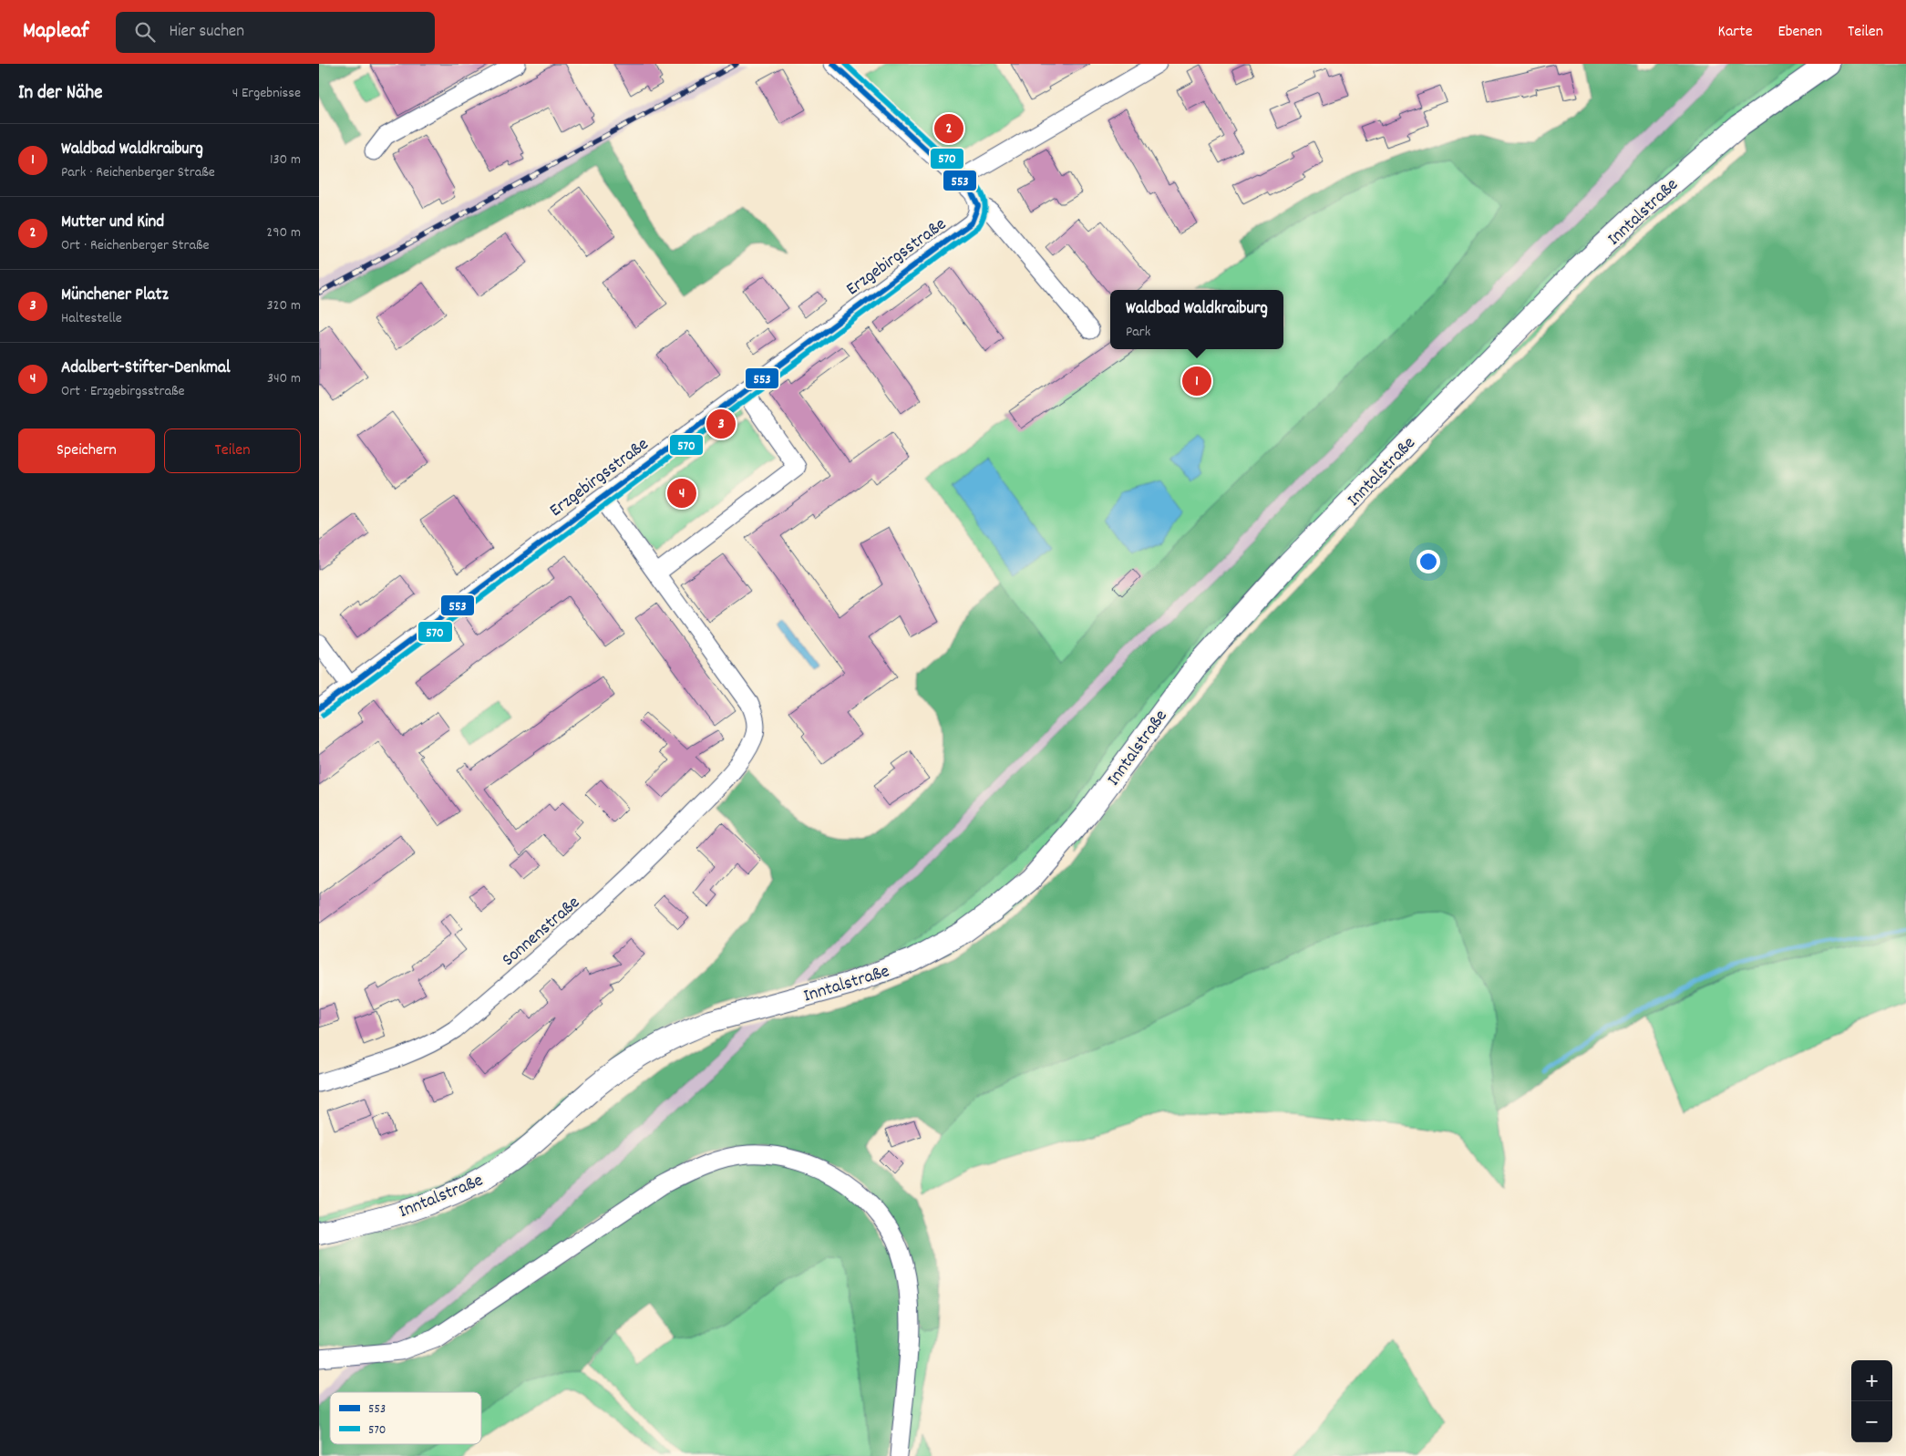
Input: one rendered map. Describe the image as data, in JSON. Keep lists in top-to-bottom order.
{
  "streets": {
    "main road": ["Inntalstraße"],
    "street": ["Erzgebirgsstraße", "Sonnenstraße"]
  },
  "lines": ["transit line 553", "transit line 570"],
  "legend": ["553", "570"],
  "page": {
    "header": "Mapleaf",
    "search": "Hier suchen",
    "nav": ["Karte", "Ebenen", "Teilen"],
    "heading": ["In der Nähe", "4 Ergebnisse"],
    "pins": [
      "2",
      "1",
      "3",
      "4"
    ],
    "list": [
      {
        "mark": "1",
        "name": "Waldbad Waldkraiburg",
        "note": "Park · Reichenberger Straße",
        "value": "130 m"
      },
      {
        "mark": "2",
        "name": "Mutter und Kind",
        "note": "Ort · Reichenberger Straße",
        "value": "290 m"
      },
      {
        "mark": "3",
        "name": "Münchener Platz",
        "note": "Haltestelle",
        "value": "320 m"
      },
      {
        "mark": "4",
        "name": "Adalbert-Stifter-Denkmal",
        "note": "Ort · Erzgebirgsstraße",
        "value": "340 m"
      }
    ],
    "popup": ["Waldbad Waldkraiburg", "Park"],
    "buttons": ["Speichern", "Teilen"],
    "map_buttons": ["+", "−"]
  }
}
